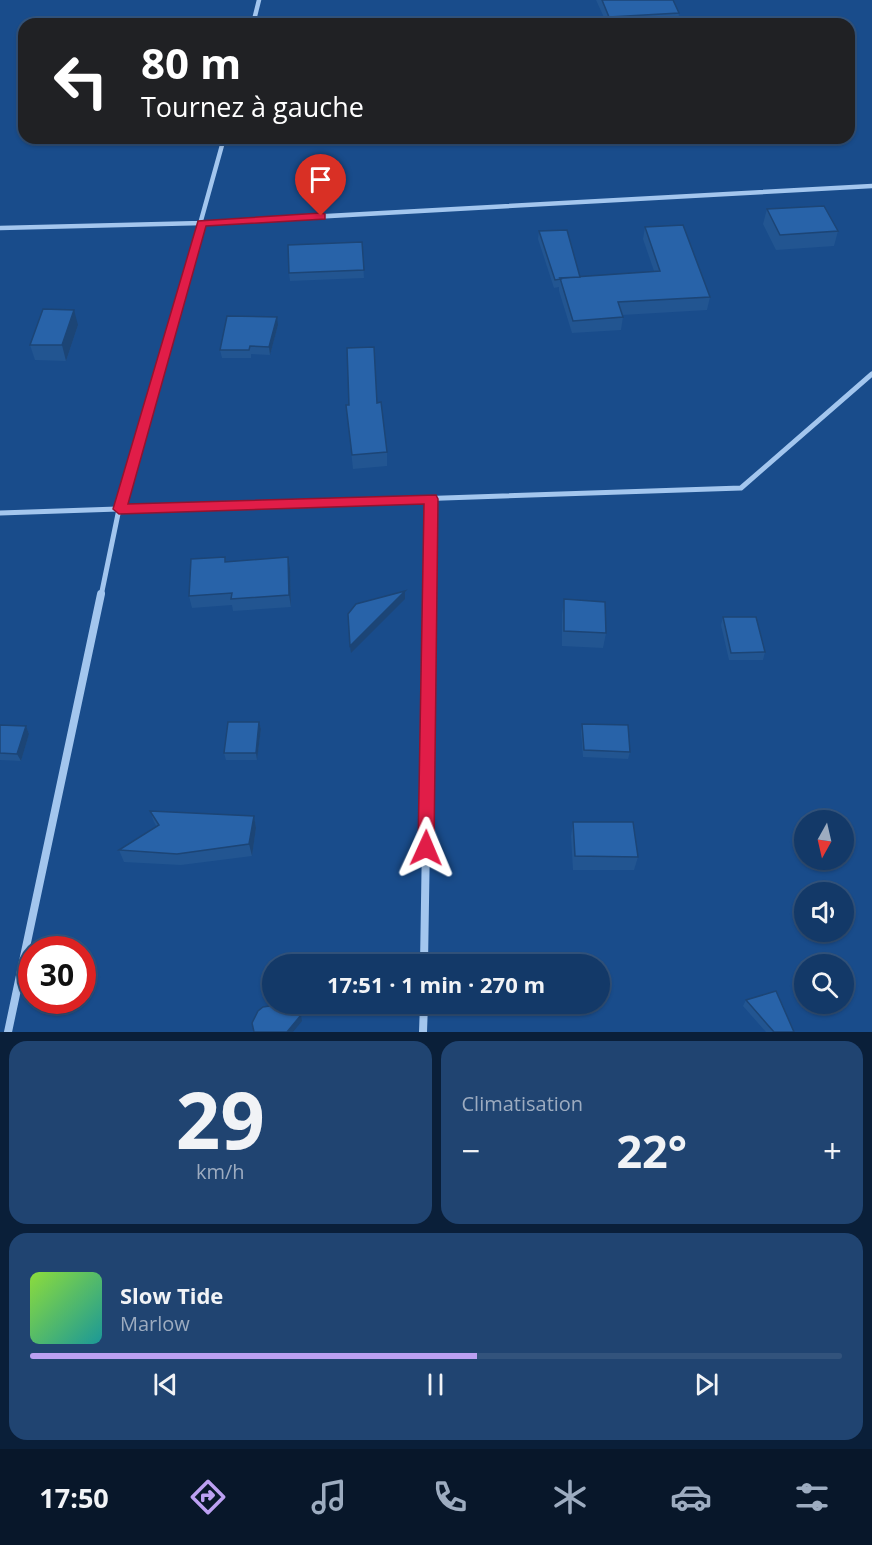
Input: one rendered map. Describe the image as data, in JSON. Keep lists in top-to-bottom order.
{
  "north": "bottom",
  "page": {
    "turn": ["80 m", "Tournez à gauche"],
    "limit": "30",
    "trip": "17:51 · 1 min · 270 m",
    "tile": [
      ["29", "km/h"],
      "Climatisation"
    ],
    "heat": ["−", "22°", "+"],
    "song": ["Slow Tide", "Marlow"],
    "tabs": "17:50"
  }
}
